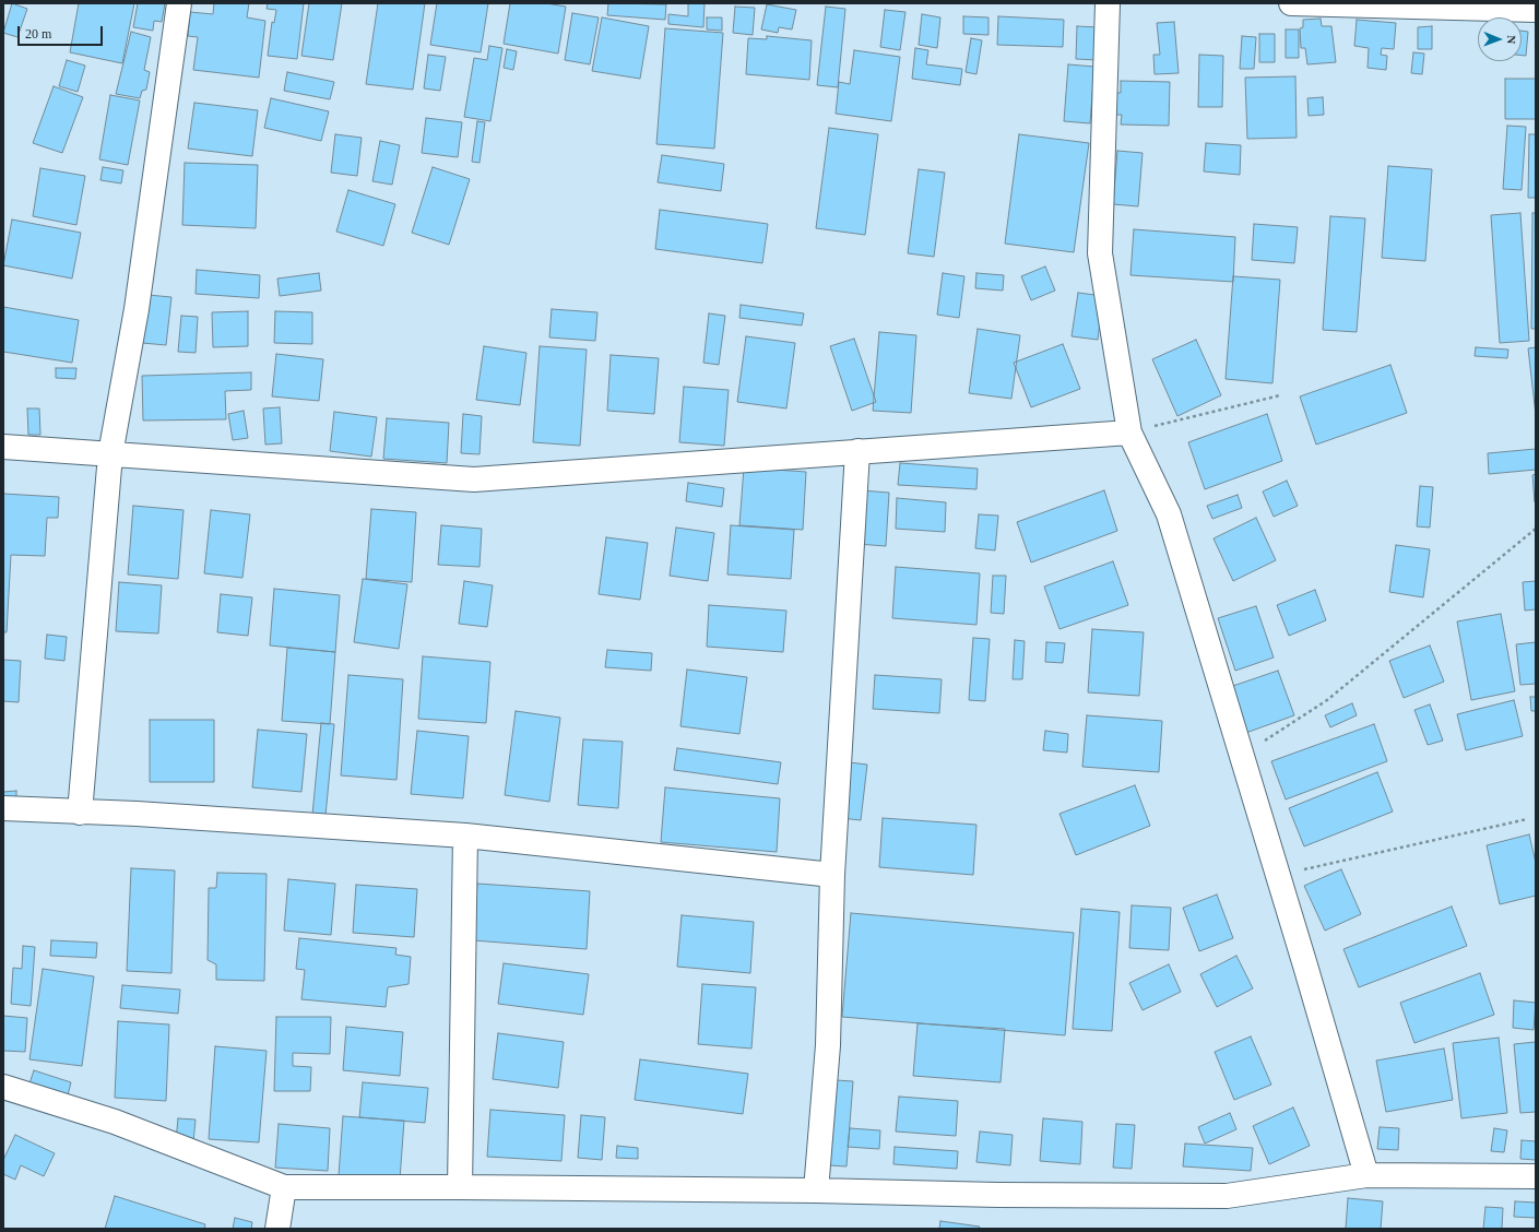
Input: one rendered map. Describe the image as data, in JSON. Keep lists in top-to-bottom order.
{
  "scale_bar": "20 m",
  "north": "right"
}
